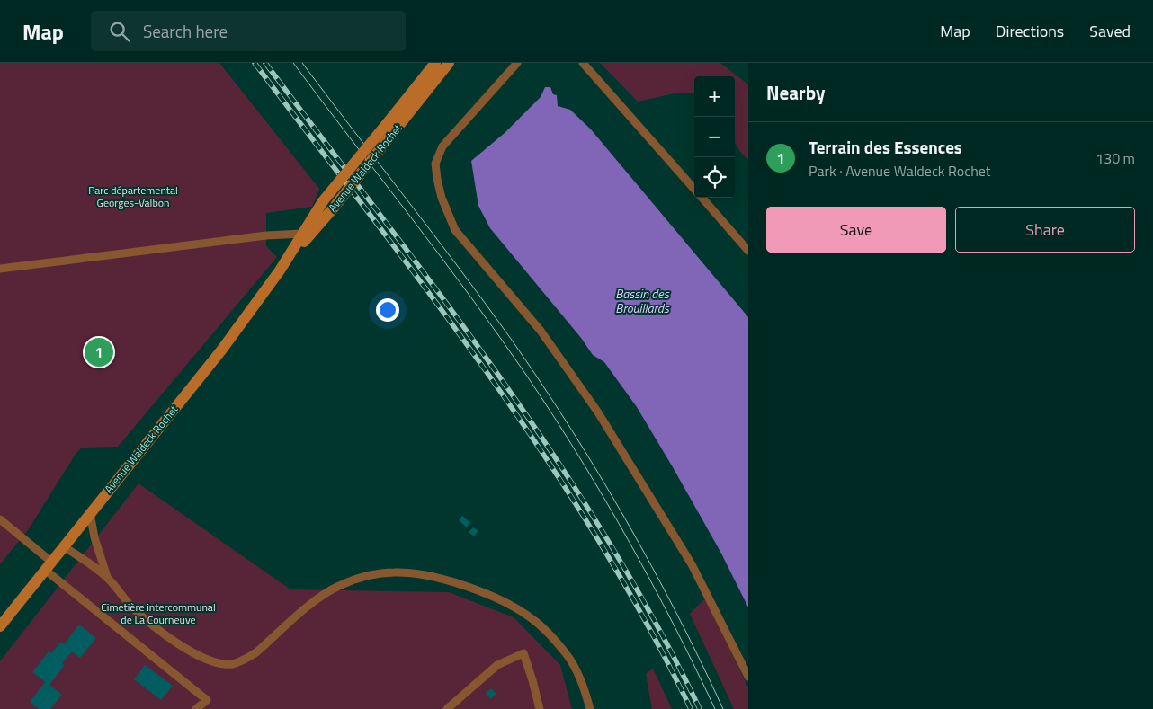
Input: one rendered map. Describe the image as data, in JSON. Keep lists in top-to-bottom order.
{
  "streets": {
    "main road": ["Avenue Waldeck Rochet"]
  },
  "water": ["Bassin des Brouillards"],
  "parks": ["Parc départemental Georges-Valbon", "Cimetière intercommunal de La Courneuve"],
  "page": {
    "header": "Map",
    "search": "Search here",
    "nav": ["Map", "Directions", "Saved"],
    "heading": "Nearby",
    "map_buttons": ["+", "−"],
    "list": [
      {
        "mark": "1",
        "name": "Terrain des Essences",
        "note": "Park · Avenue Waldeck Rochet",
        "value": "130 m"
      }
    ],
    "buttons": ["Save", "Share"],
    "pins": "1"
  }
}
